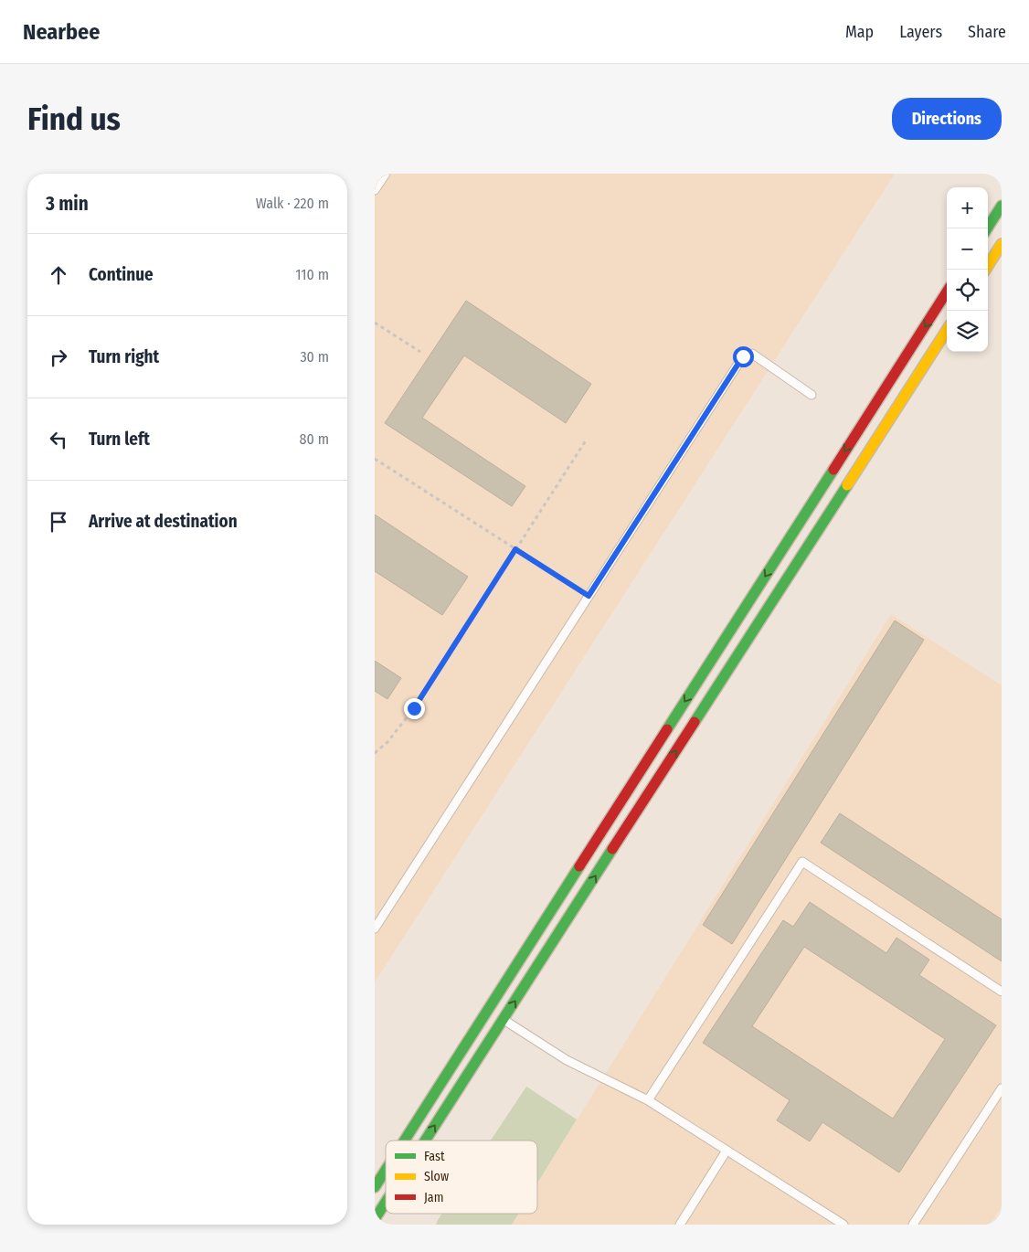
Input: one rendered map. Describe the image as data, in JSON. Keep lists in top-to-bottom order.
{
  "legend": ["Fast", "Slow", "Jam"],
  "page": {
    "header": "Nearbee",
    "nav": ["Map", "Layers", "Share"],
    "buttons": "Directions",
    "title": "Find us",
    "heading": ["3 min", "Walk · 220 m"],
    "map_buttons": ["+", "−"],
    "list": [
      ["Continue", "110 m"],
      ["Turn right", "30 m"],
      ["Turn left", "80 m"],
      "Arrive at destination"
    ]
  }
}
